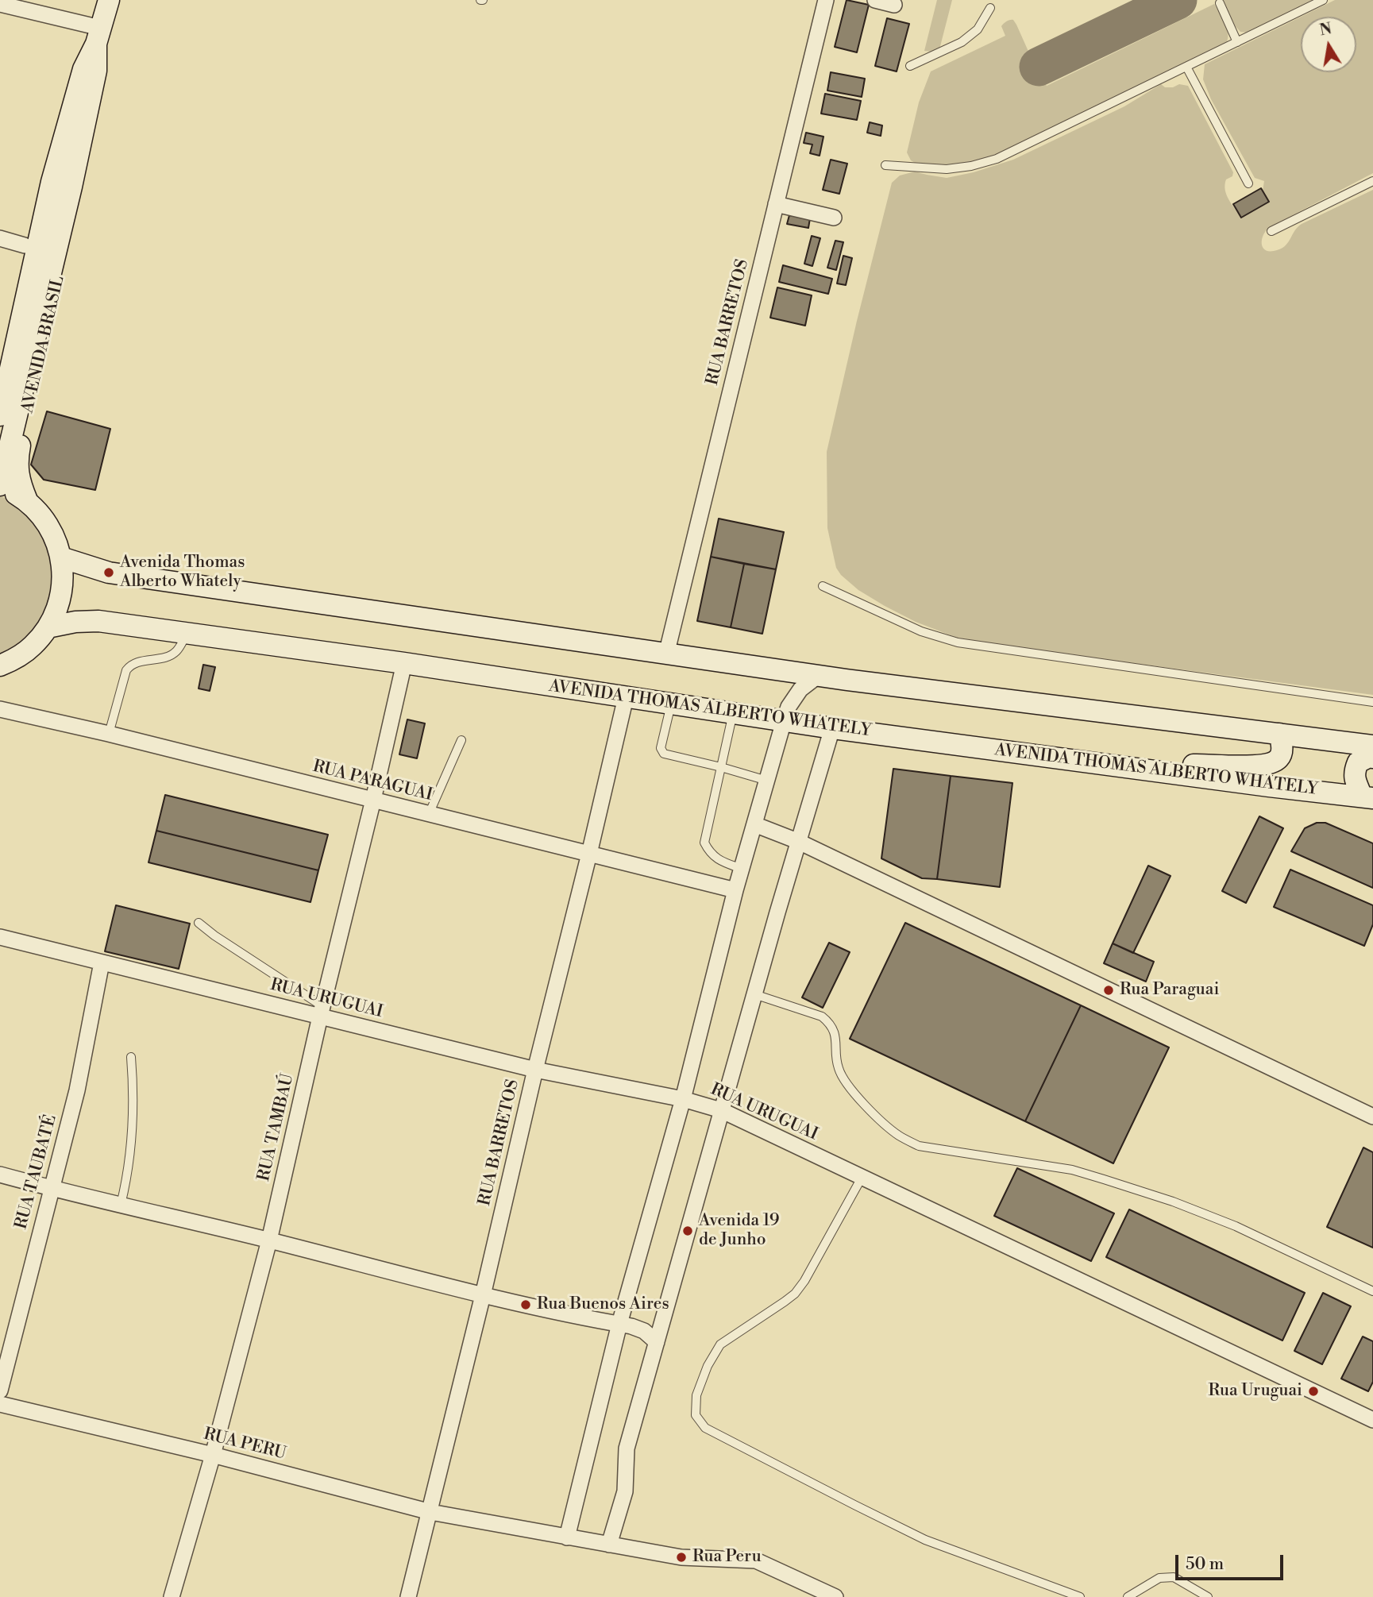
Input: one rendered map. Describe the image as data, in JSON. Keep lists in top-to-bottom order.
{
  "streets": {
    "main road": ["AVENIDA BRASIL", "AVENIDA THOMAS ALBERTO WHATELY"],
    "street": [
      "RUA BARRETOS",
      "RUA PARAGUAI",
      "RUA URUGUAI",
      "RUA TAMBAÚ",
      "RUA TAUBATÉ",
      "RUA PERU"
    ]
  },
  "crossings": [
    ["RUA BARRETOS", "AVENIDA THOMAS ALBERTO WHATELY"],
    ["RUA BARRETOS", "RUA PARAGUAI"],
    ["RUA BARRETOS", "RUA URUGUAI"],
    ["RUA BARRETOS", "RUA PERU"],
    ["AVENIDA THOMAS ALBERTO WHATELY", "RUA TAMBAÚ"],
    ["RUA PARAGUAI", "RUA TAMBAÚ"],
    ["RUA URUGUAI", "RUA TAMBAÚ"],
    ["RUA URUGUAI", "RUA TAUBATÉ"],
    ["RUA TAMBAÚ", "RUA PERU"]
  ],
  "places": [
    "Avenida Thomas Alberto Whately",
    "Rua Paraguai",
    "Avenida 19 de Junho",
    "Rua Buenos Aires",
    "Rua Uruguai",
    "Rua Peru"
  ],
  "scale_bar": "50 m",
  "north": "top"
}
